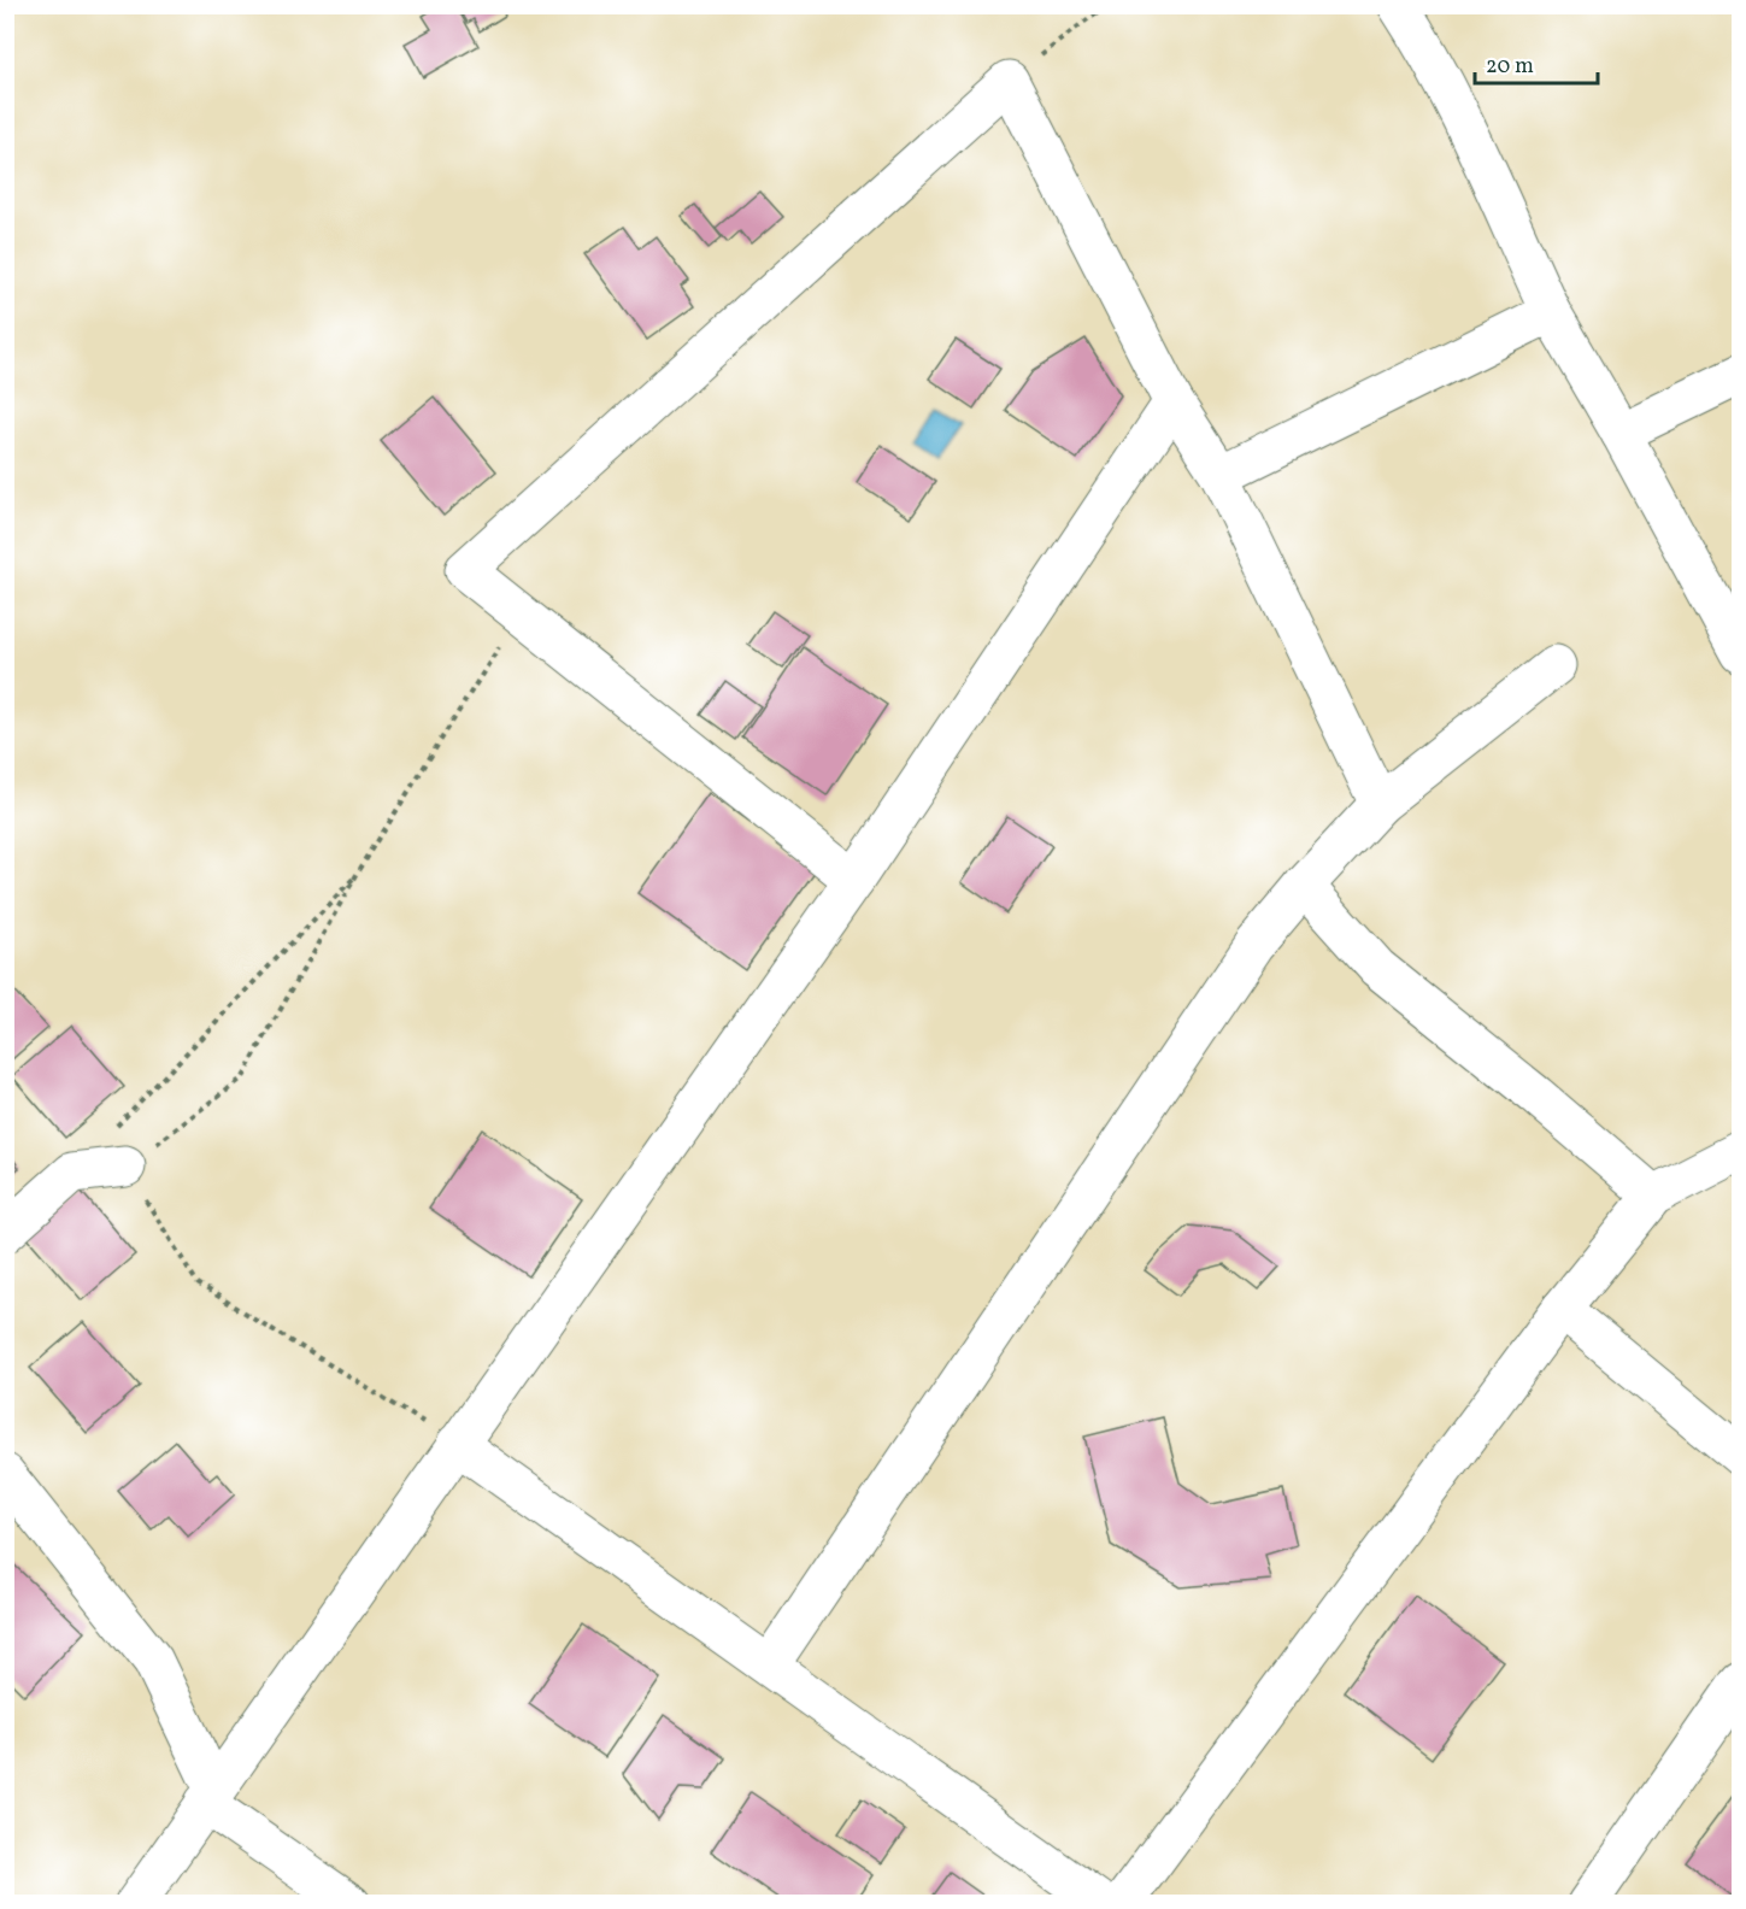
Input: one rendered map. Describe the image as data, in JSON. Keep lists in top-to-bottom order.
{
  "scale_bar": "20 m"
}
